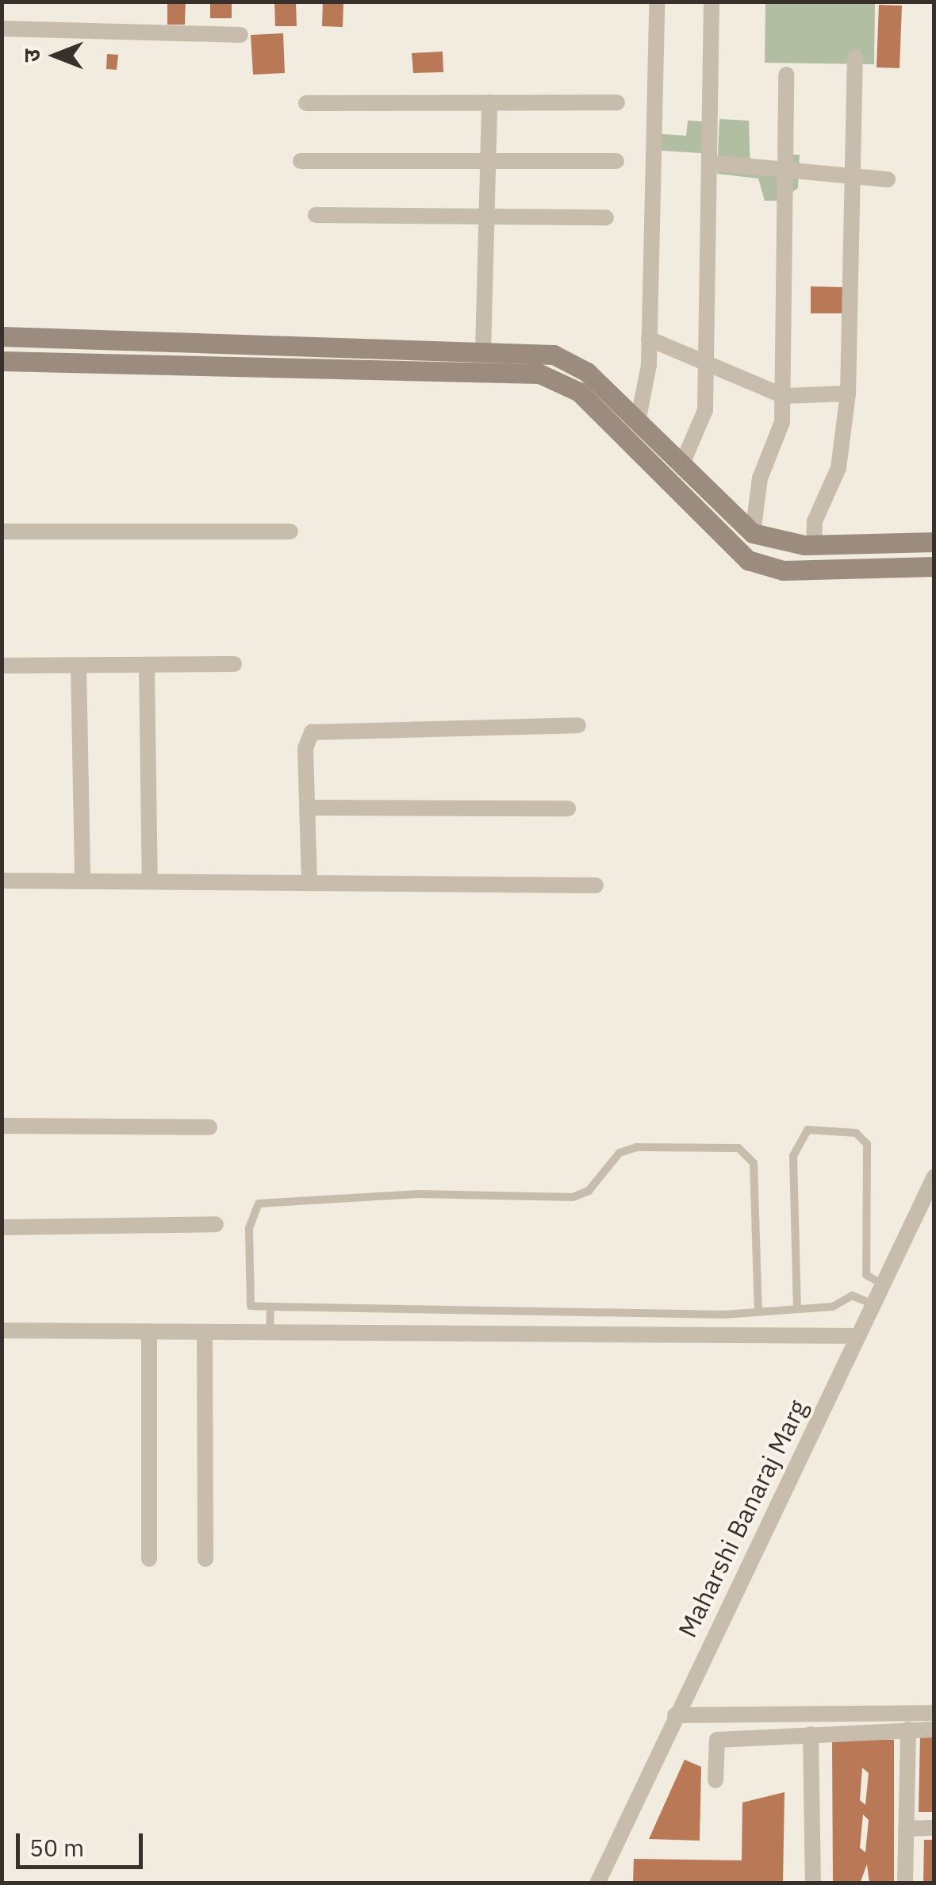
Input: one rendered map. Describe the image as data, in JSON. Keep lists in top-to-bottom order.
{
  "streets": {
    "street": ["Maharshi Banaraj Marg"]
  },
  "scale_bar": "50 m",
  "north": "left"
}
